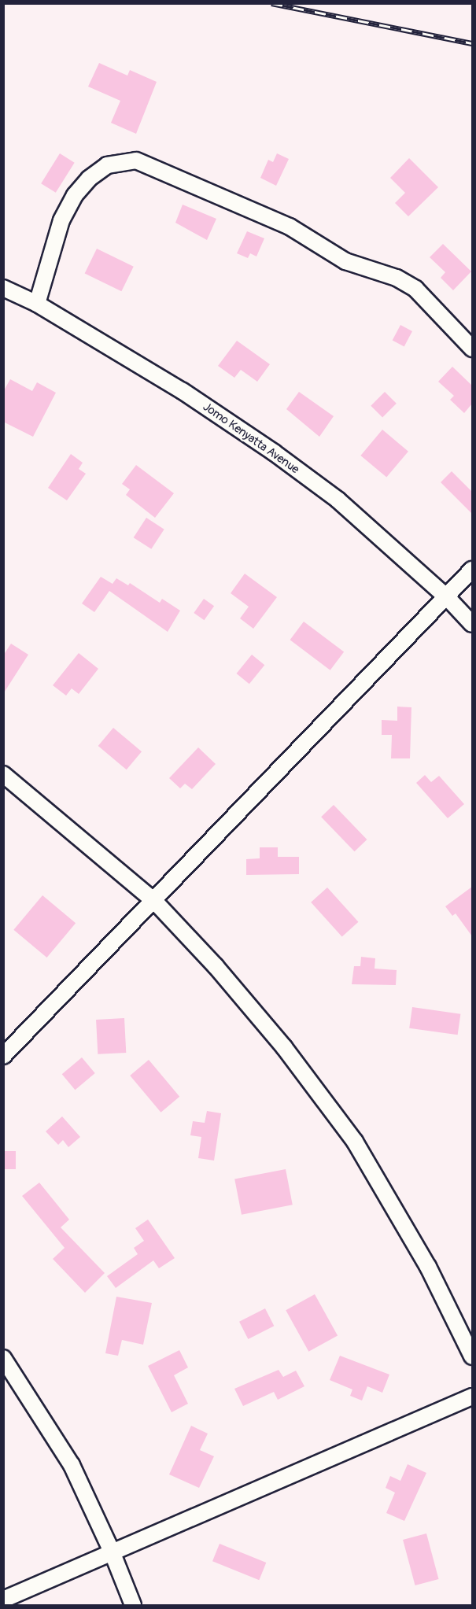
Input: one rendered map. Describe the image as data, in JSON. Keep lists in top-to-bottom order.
{
  "streets": {
    "street": ["Jomo Kenyatta Avenue"]
  }
}
